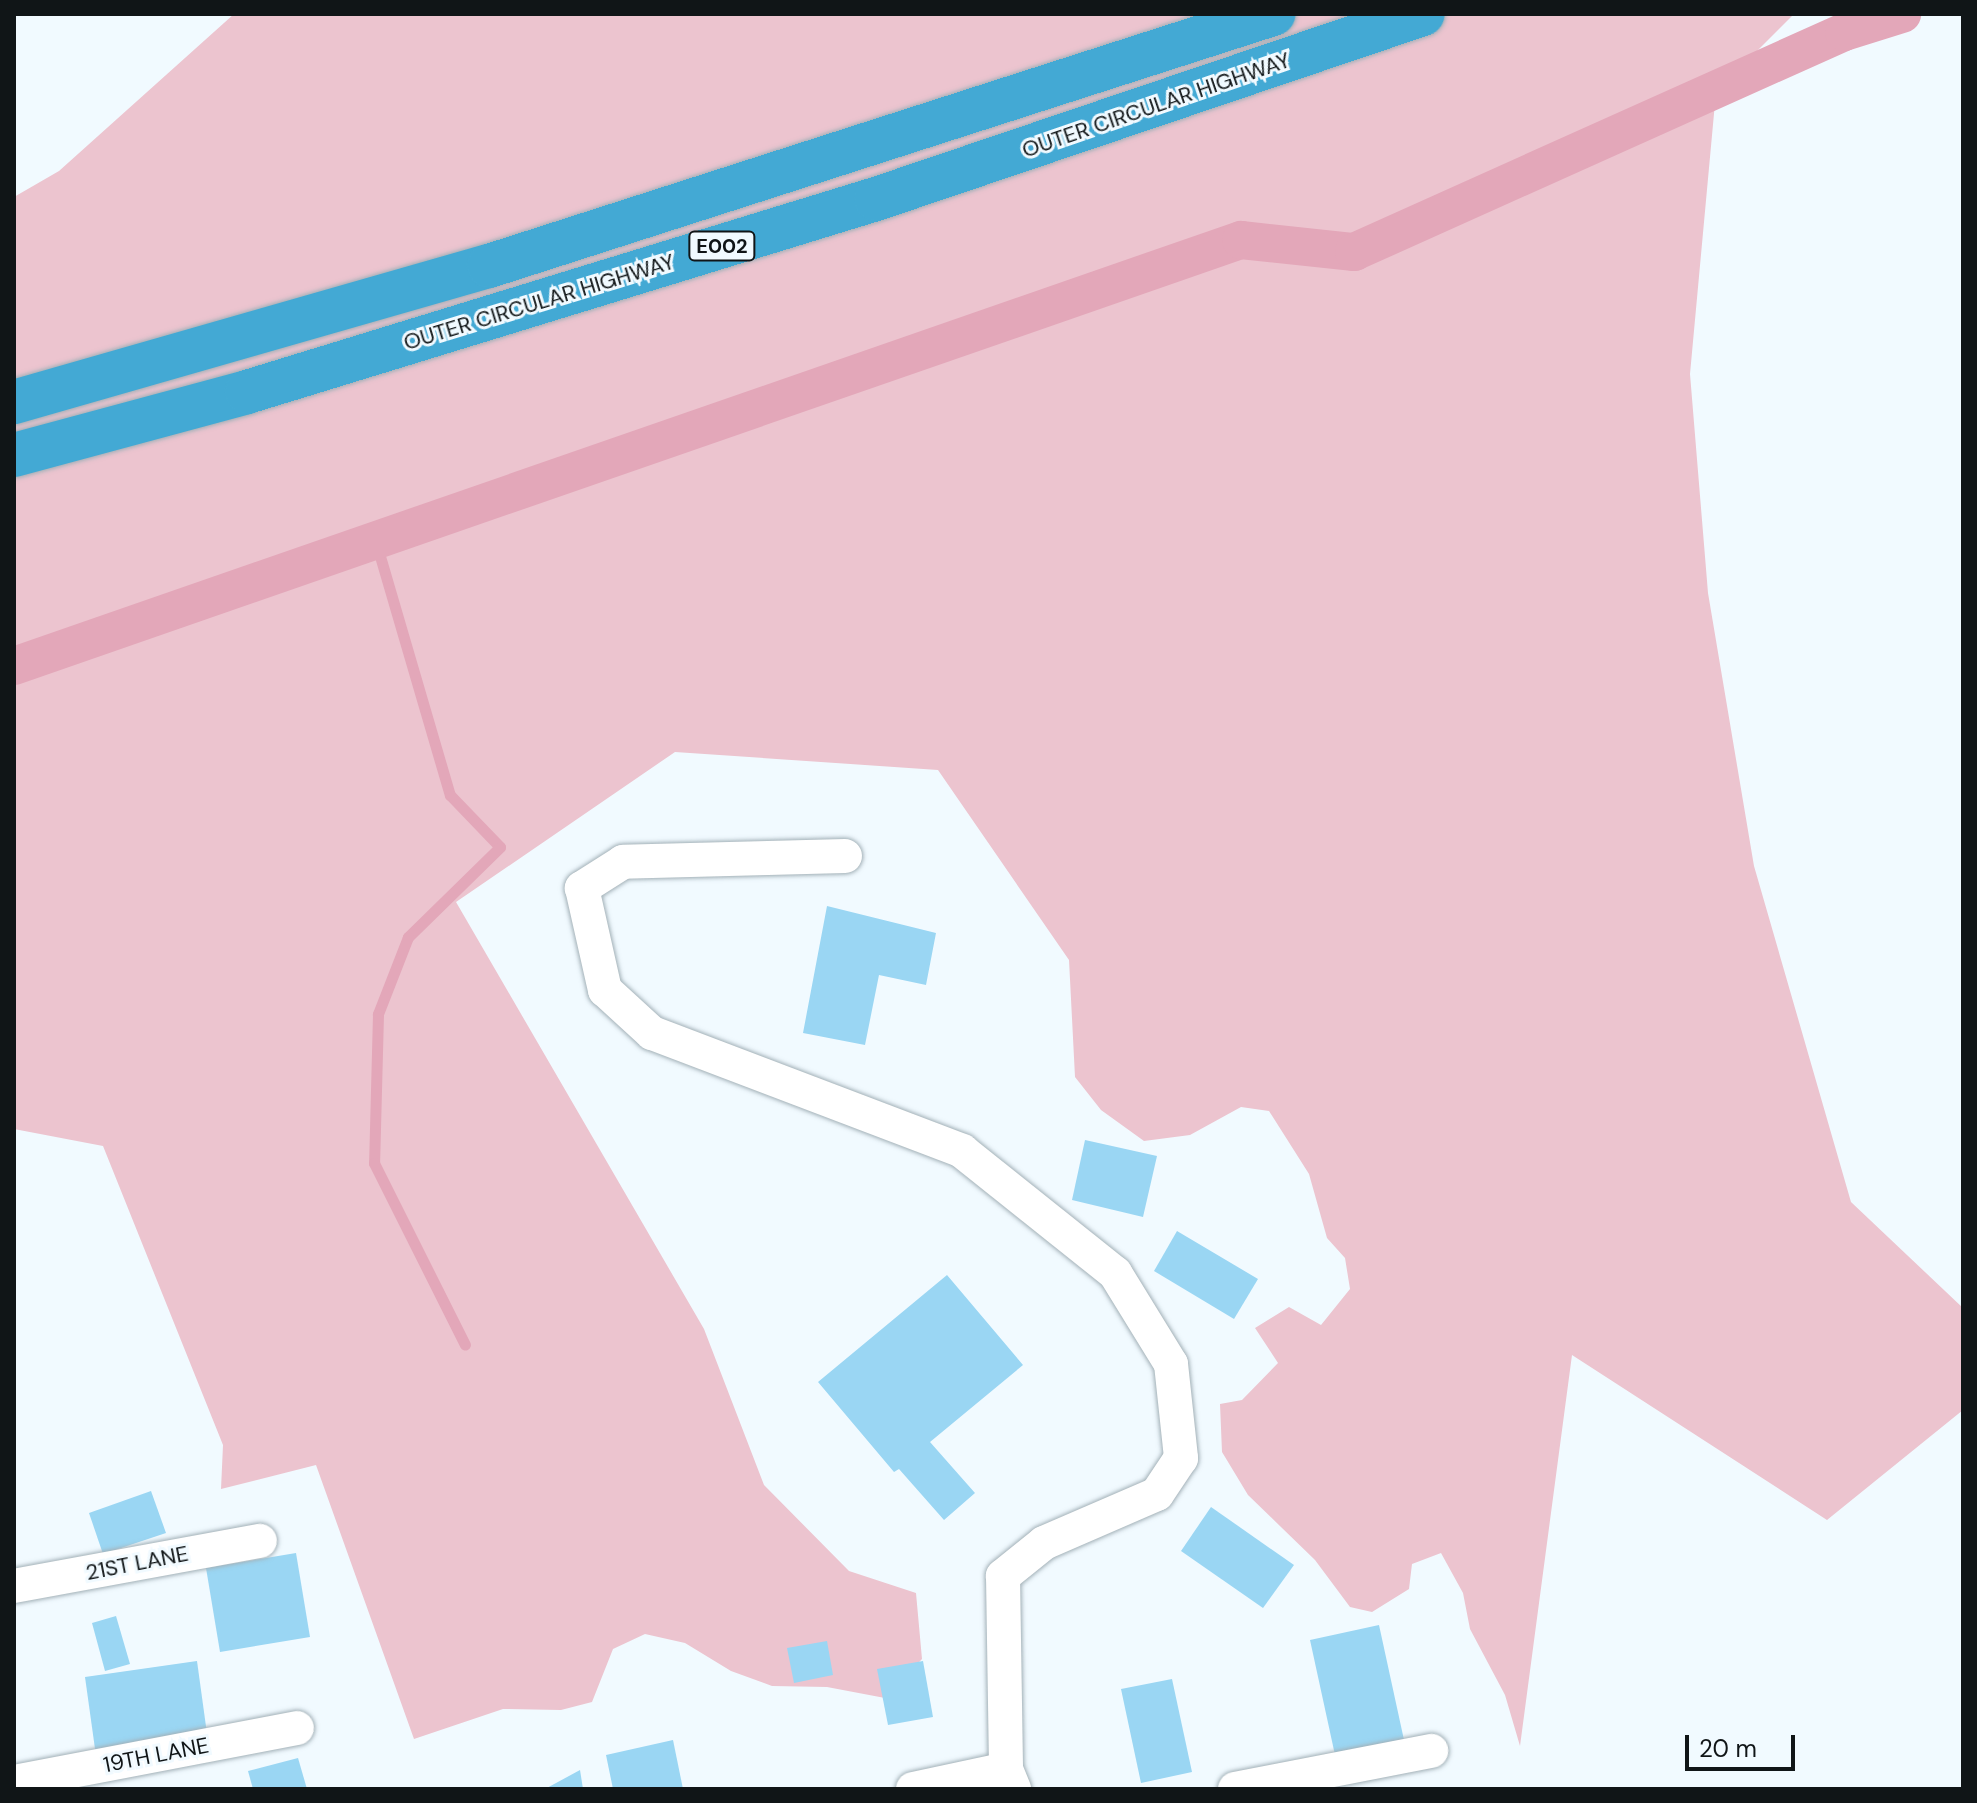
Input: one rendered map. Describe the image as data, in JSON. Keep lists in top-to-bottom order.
{
  "streets": {
    "highway": ["OUTER CIRCULAR HIGHWAY", "E002"],
    "street": ["21ST LANE", "19TH LANE"]
  },
  "scale_bar": "20 m"
}
